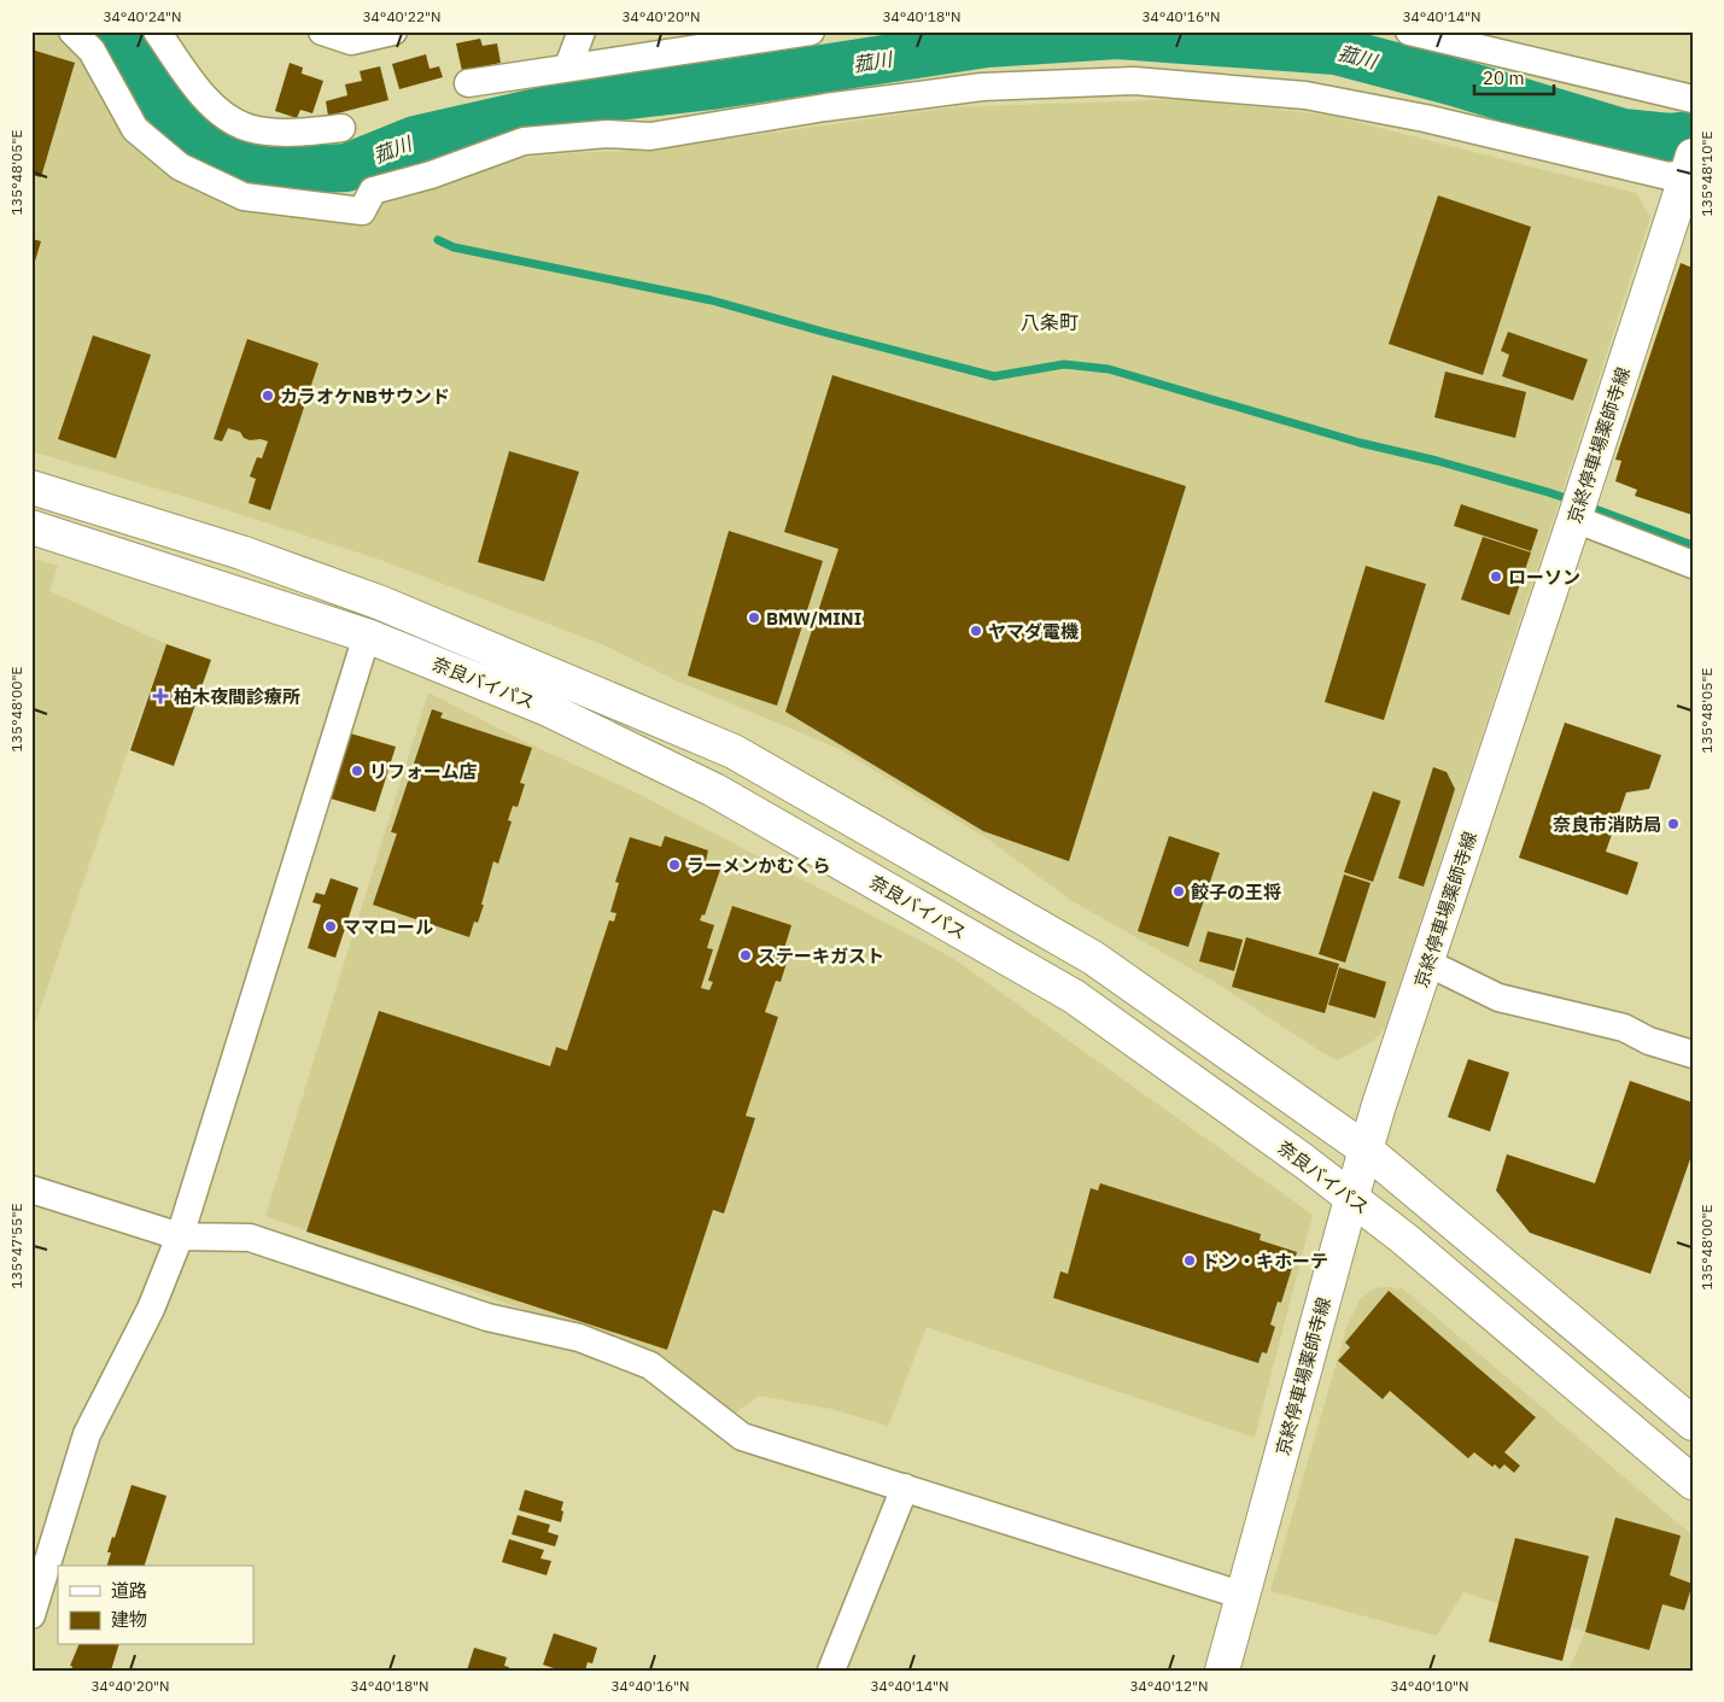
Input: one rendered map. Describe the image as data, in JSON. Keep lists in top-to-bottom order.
{
  "streets": {
    "main road": ["京終停車場薬師寺線", "奈良バイパス"]
  },
  "crossings": [
    ["京終停車場薬師寺線", "奈良バイパス"]
  ],
  "districts": ["八条町"],
  "water": ["菰川"],
  "places": {
    "other": [
      "カラオケNBサウンド",
      "ローソン",
      "BMW/MINI",
      "ヤマダ電機",
      "リフォーム店",
      "奈良市消防局",
      "ラーメンかむくら",
      "餃子の王将",
      "ママロール",
      "ステーキガスト",
      "ドン・キホーテ"
    ],
    "health": ["柏木夜間診療所"]
  },
  "legend": ["道路", "建物"],
  "scale_bar": "20 m",
  "coordinates": [
    "34°40'24\"N",
    "34°40'22\"N",
    "34°40'20\"N",
    "34°40'18\"N",
    "34°40'16\"N",
    "34°40'14\"N",
    "135°48'05\"E",
    "135°48'10\"E",
    "135°48'00\"E",
    "135°47'55\"E",
    "34°40'12\"N",
    "34°40'10\"N"
  ]
}
